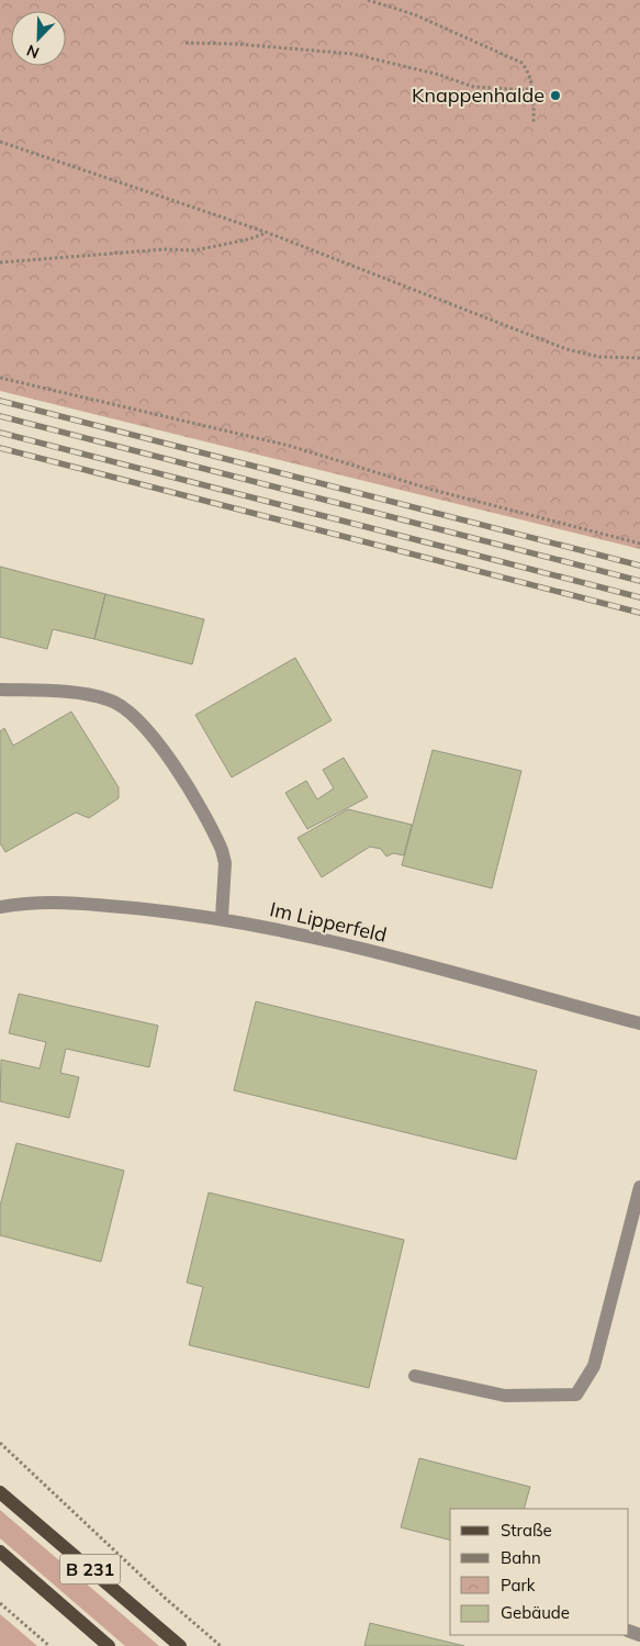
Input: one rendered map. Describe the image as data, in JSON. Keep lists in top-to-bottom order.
{
  "streets": {
    "main road": ["B 231"],
    "street": ["Im Lipperfeld"]
  },
  "places": ["Knappenhalde"],
  "legend": [
    "Straße",
    "Bahn",
    "Park",
    "Gebäude"
  ],
  "north": "bottom left"
}
